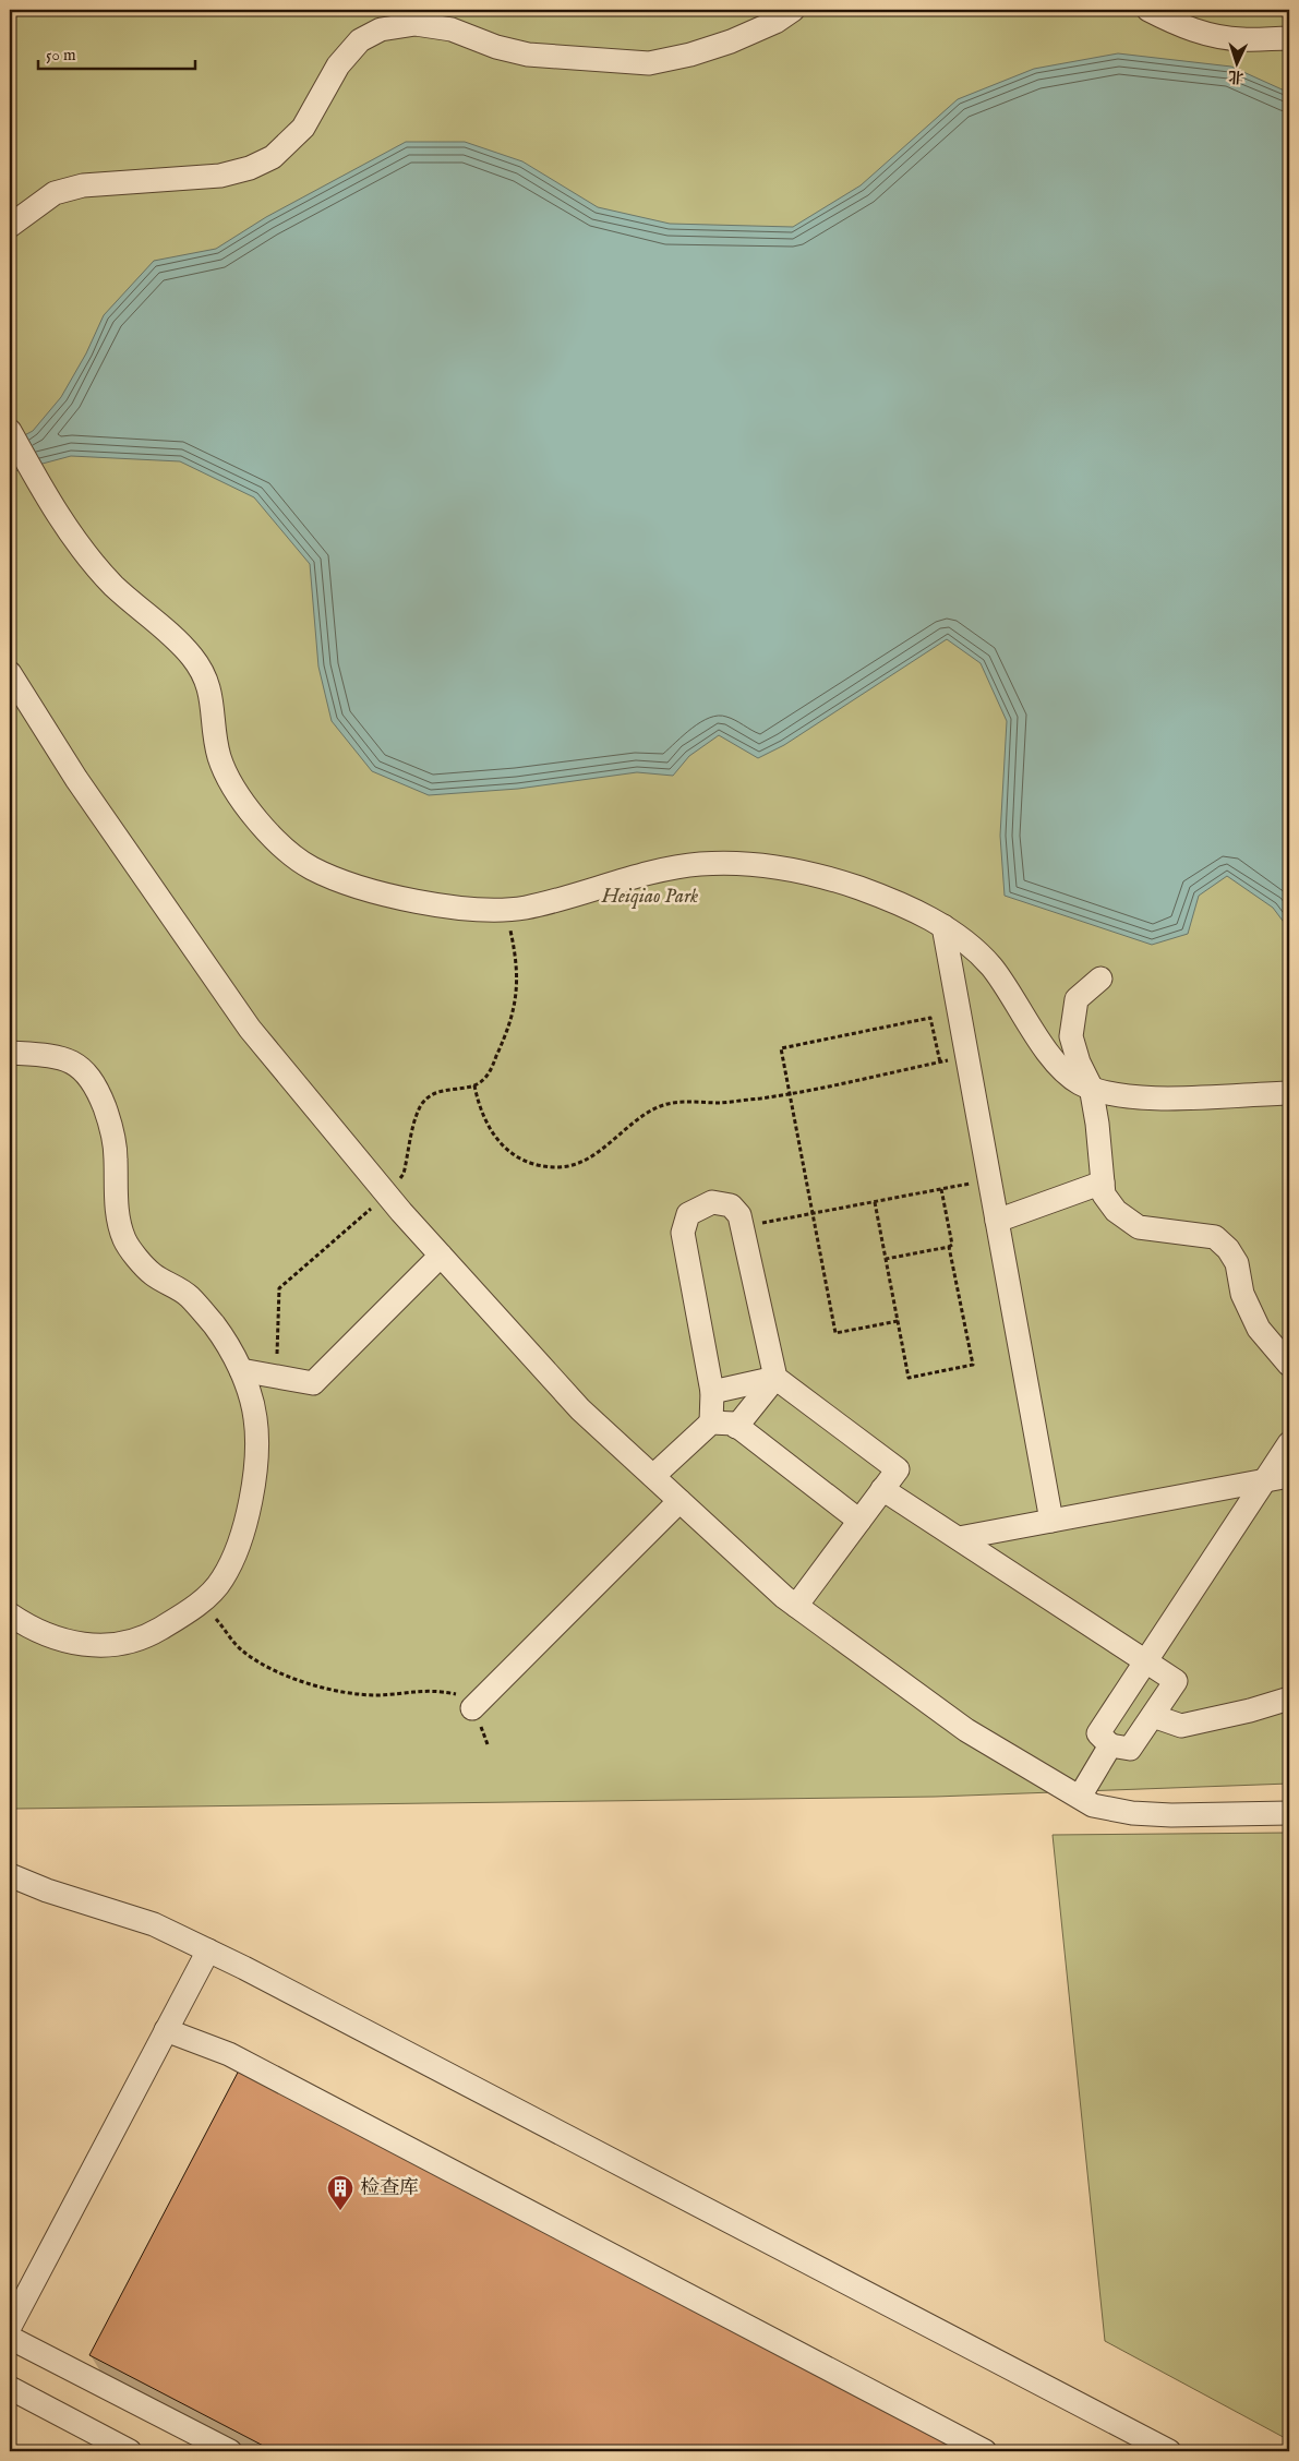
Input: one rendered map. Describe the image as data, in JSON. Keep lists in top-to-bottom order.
{
  "parks": ["Heiqiao Park"],
  "places": {
    "building": ["检查库"]
  },
  "scale_bar": "50 m",
  "north": "bottom"
}
